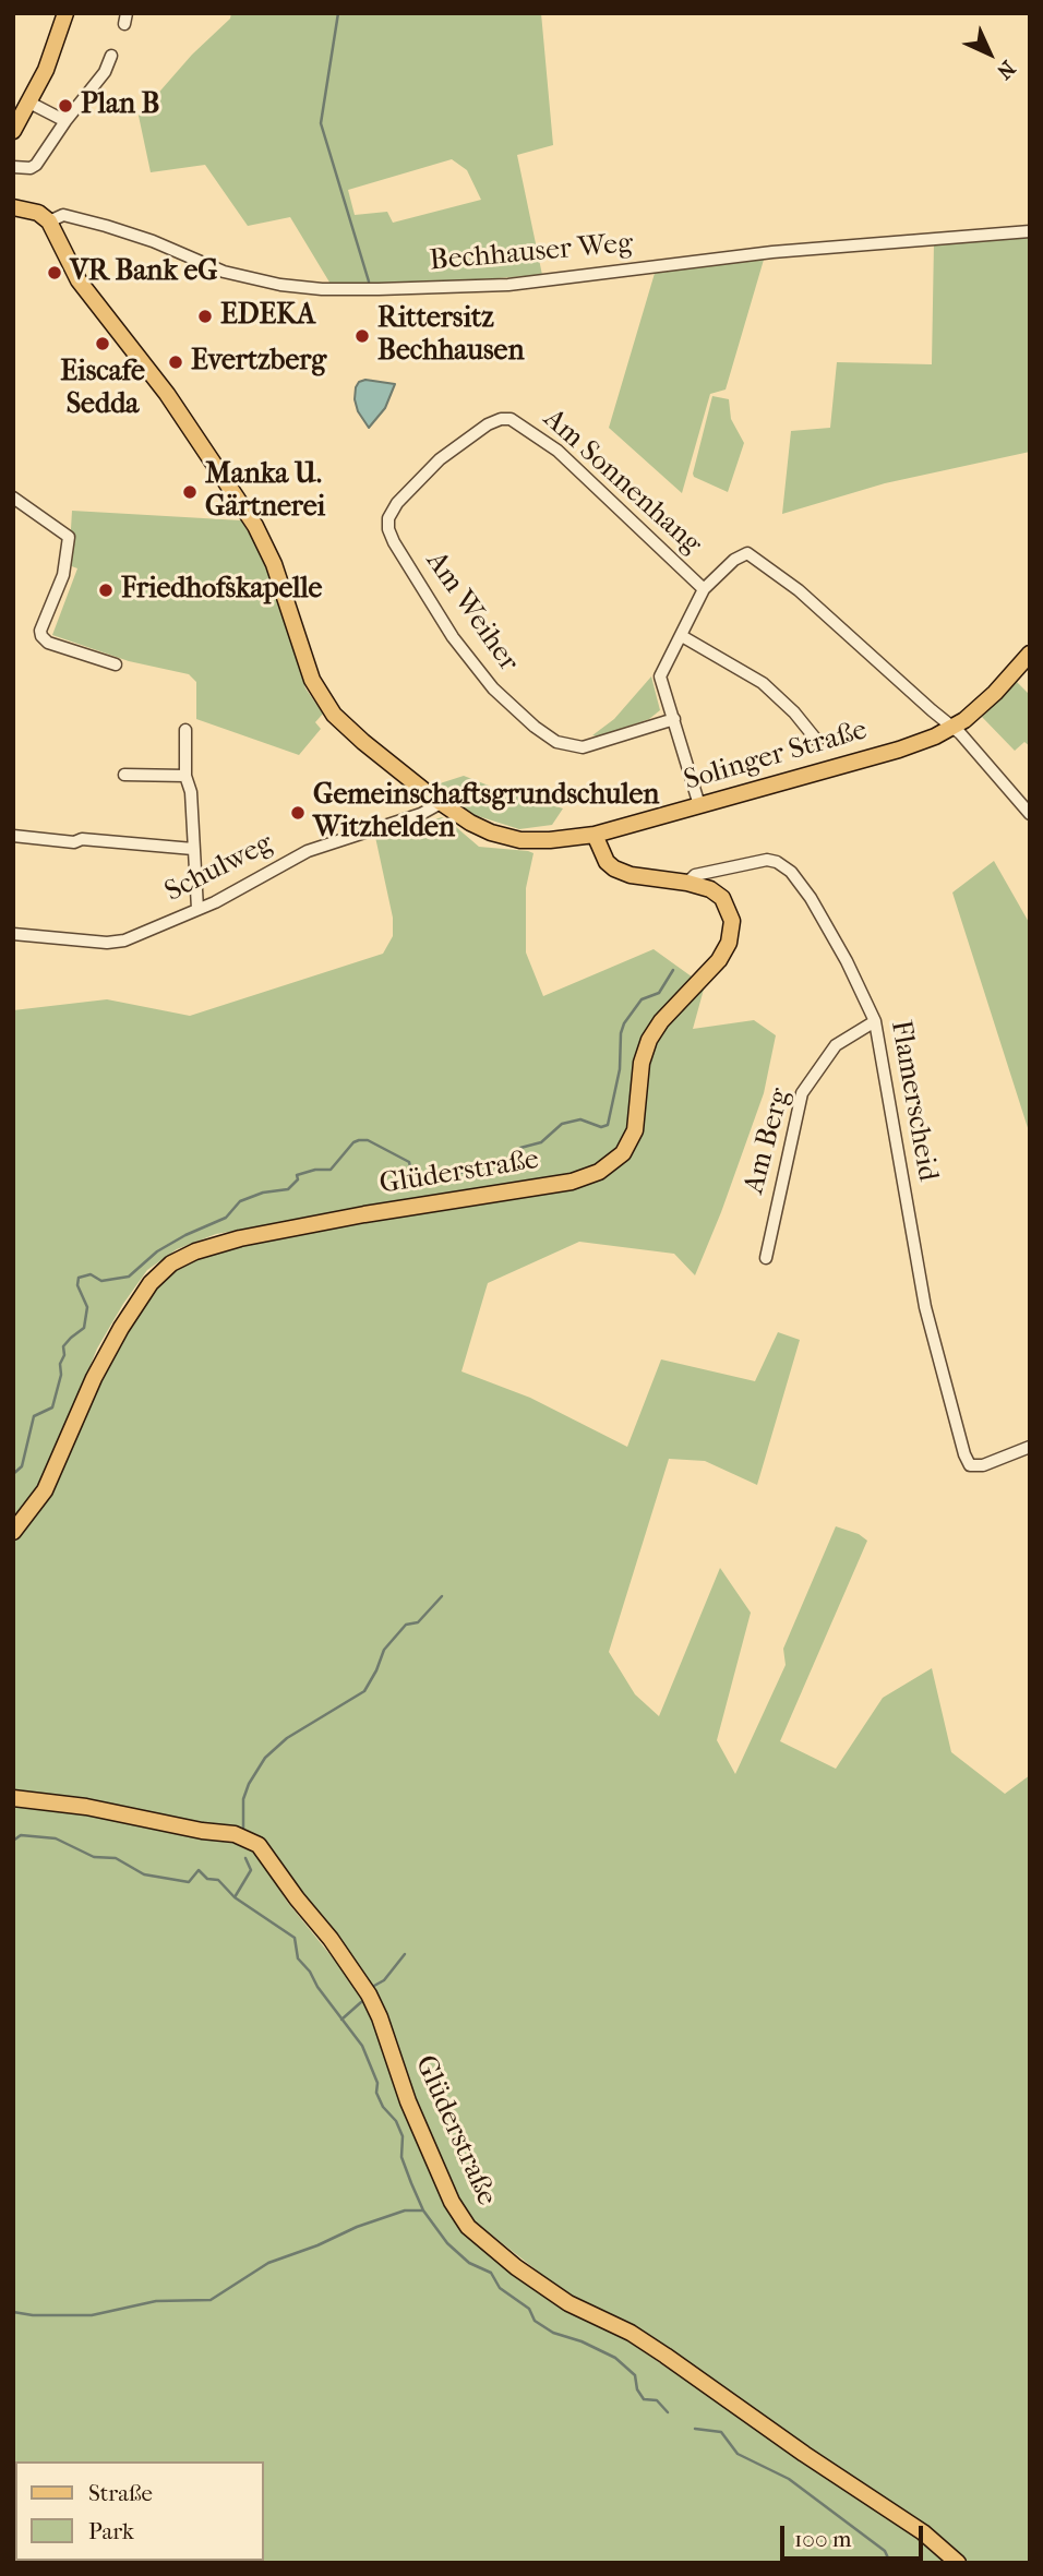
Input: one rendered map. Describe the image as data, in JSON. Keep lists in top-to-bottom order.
{
  "streets": {
    "main road": ["Solinger Straße", "Glüderstraße"],
    "street": [
      "Bechhauser Weg",
      "Am Sonnenhang",
      "Am Weiher",
      "Schulweg",
      "Flamerscheid",
      "Am Berg"
    ]
  },
  "crossings": [
    ["Bechhauser Weg", "Solinger Straße"],
    ["Am Sonnenhang", "Am Weiher"],
    ["Solinger Straße", "Schulweg"],
    ["Solinger Straße", "Glüderstraße"],
    ["Flamerscheid", "Am Berg"],
    ["Flamerscheid", "Glüderstraße"]
  ],
  "places": [
    "Plan B",
    "VR Bank eG",
    "EDEKA",
    "Rittersitz Bechhausen",
    "Eiscafe Sedda",
    "Evertzberg",
    "Manka U. Gärtnerei",
    "Friedhofskapelle",
    "Gemeinschaftsgrundschulen Witzhelden"
  ],
  "legend": ["Straße", "Park"],
  "scale_bar": "100 m",
  "north": "bottom right"
}
